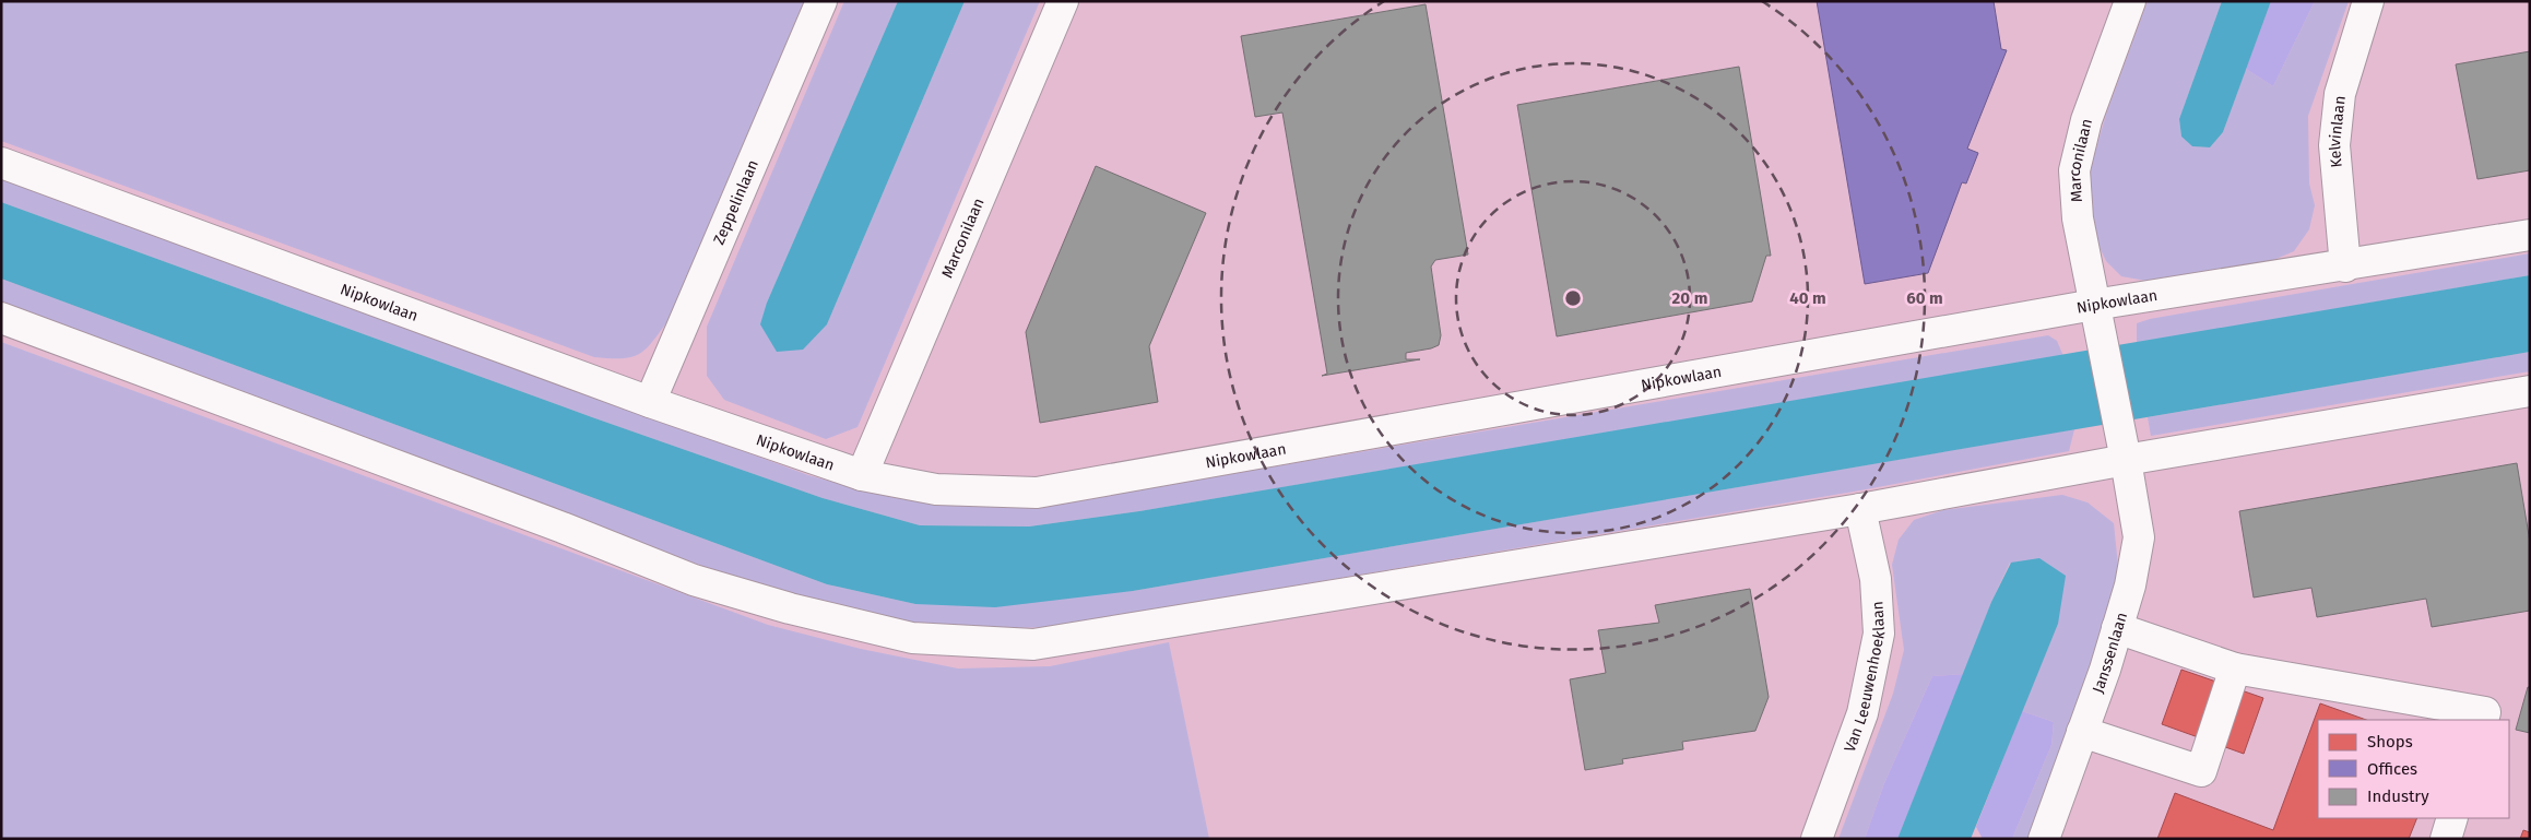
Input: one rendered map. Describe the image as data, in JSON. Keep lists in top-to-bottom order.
{
  "streets": {
    "street": [
      "Kelvinlaan",
      "Marconilaan",
      "Zeppelinlaan",
      "Nipkowlaan",
      "Janssenlaan",
      "Van Leeuwenhoeklaan"
    ]
  },
  "crossings": [
    ["Kelvinlaan", "Nipkowlaan"],
    ["Marconilaan", "Nipkowlaan"],
    ["Zeppelinlaan", "Nipkowlaan"],
    ["Nipkowlaan", "Janssenlaan"]
  ],
  "legend": ["Shops", "Offices", "Industry"],
  "rings": ["20 m", "40 m", "60 m"]
}
